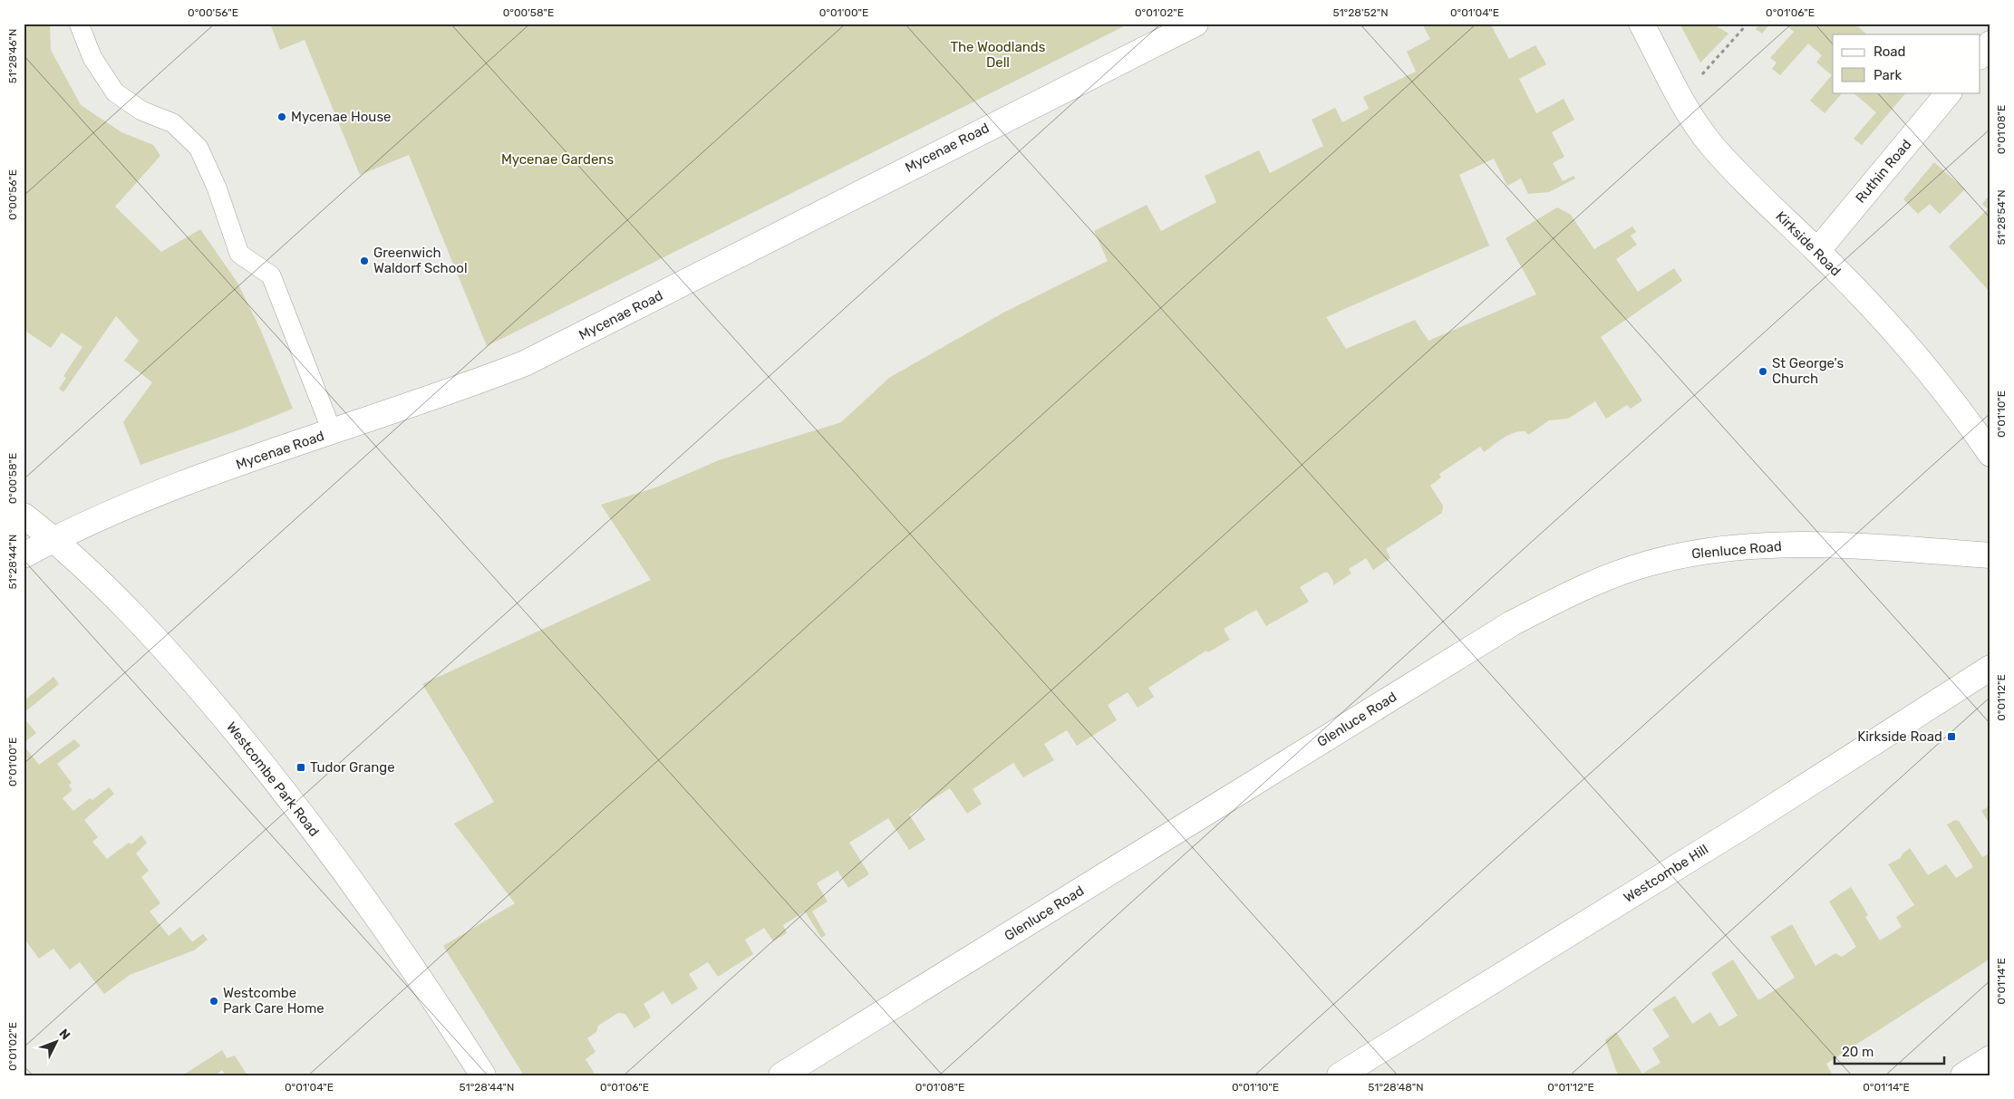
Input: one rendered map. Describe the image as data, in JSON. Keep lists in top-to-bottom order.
{
  "streets": {
    "street": [
      "Mycenae Road",
      "Ruthin Road",
      "Kirkside Road",
      "Glenluce Road",
      "Westcombe Park Road",
      "Westcombe Hill"
    ]
  },
  "crossings": [
    ["Mycenae Road", "Westcombe Park Road"],
    ["Ruthin Road", "Kirkside Road"]
  ],
  "parks": ["The Woodlands Dell", "Mycenae Gardens"],
  "places": {
    "other": [
      "Mycenae House",
      "Greenwich Waldorf School",
      "St George's Church",
      "Westcombe Park Care Home"
    ],
    "transit": ["Kirkside Road", "Tudor Grange"]
  },
  "legend": ["Road", "Park"],
  "scale_bar": "20 m",
  "north": "top right",
  "coordinates": [
    "0°00'56\"E",
    "0°00'58\"E",
    "0°01'00\"E",
    "0°01'02\"E",
    "51°28'52\"N",
    "0°01'04\"E",
    "0°01'06\"E",
    "51°28'46\"N",
    "0°01'08\"E",
    "51°28'54\"N",
    "0°01'10\"E",
    "51°28'44\"N",
    "0°01'12\"E",
    "0°01'14\"E",
    "51°28'48\"N"
  ]
}
